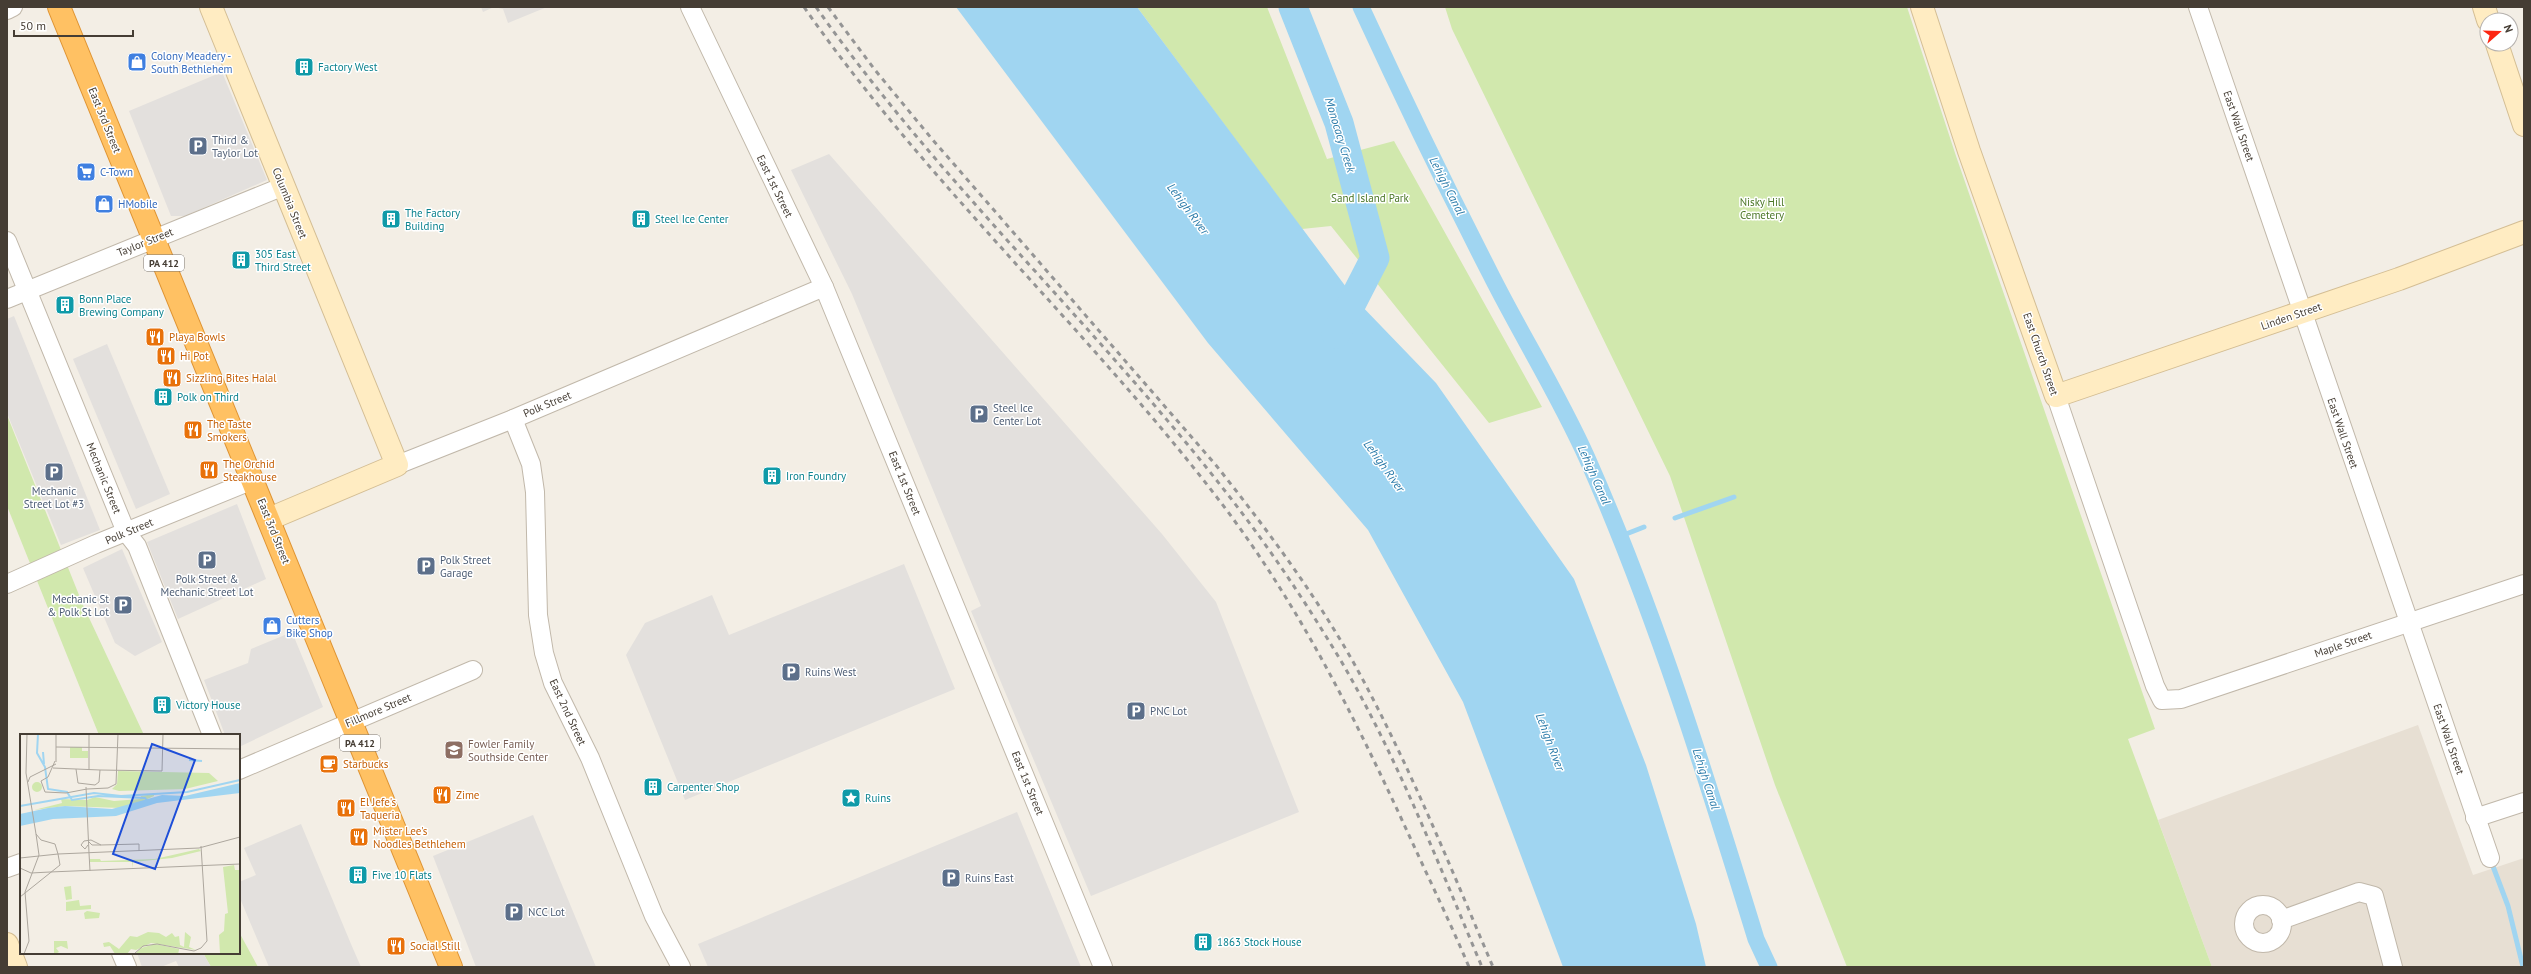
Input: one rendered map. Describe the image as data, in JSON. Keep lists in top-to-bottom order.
{
  "streets": {
    "highway": ["East 3rd Street", "PA 412"],
    "street": [
      "East Wall Street",
      "East 1st Street",
      "Columbia Street",
      "Taylor Street",
      "Linden Street",
      "East Church Street",
      "Polk Street",
      "Mechanic Street",
      "Maple Street",
      "Fillmore Street",
      "East 2nd Street"
    ]
  },
  "crossings": [
    ["East 3rd Street", "Taylor Street"],
    ["East 3rd Street", "Polk Street"],
    ["East 3rd Street", "Fillmore Street"],
    ["East Wall Street", "Linden Street"],
    ["East Wall Street", "Maple Street"],
    ["East 1st Street", "Polk Street"],
    ["Columbia Street", "Taylor Street"],
    ["Columbia Street", "Polk Street"],
    ["Taylor Street", "Mechanic Street"],
    ["Linden Street", "East Church Street"],
    ["East Church Street", "Maple Street"],
    ["Polk Street", "Mechanic Street"],
    ["Polk Street", "East 2nd Street"]
  ],
  "water": ["Monocacy Creek", "Lehigh Canal", "Lehigh River"],
  "parks": ["Sand Island Park", "Nisky Hill Cemetery"],
  "places": {
    "shop": ["Colony Meadery - South Bethlehem", "HMobile", "Cutters Bike Shop"],
    "building": [
      "Factory West",
      "The Factory Building",
      "Steel Ice Center",
      "305 East Third Street",
      "Bonn Place Brewing Company",
      "Polk on Third",
      "Iron Foundry",
      "Victory House",
      "Carpenter Shop",
      "Five 10 Flats",
      "1863 Stock House"
    ],
    "parking": [
      "Third & Taylor Lot",
      "Steel Ice Center Lot",
      "Mechanic Street Lot #3",
      "Polk Street & Mechanic Street Lot",
      "Polk Street Garage",
      "Mechanic St & Polk St Lot",
      "Ruins West",
      "PNC Lot",
      "Ruins East",
      "NCC Lot"
    ],
    "supermarket": ["C-Town"],
    "restaurant": [
      "Playa Bowls",
      "Hi Pot",
      "Sizzling Bites Halal",
      "The Taste Smokers",
      "The Orchid Steakhouse",
      "Zime",
      "El Jefe's Taqueria",
      "Mister Lee's Noodles Bethlehem",
      "Social Still"
    ],
    "school or university": ["Fowler Family Southside Center"],
    "cafe": ["Starbucks"],
    "place": ["Ruins"]
  },
  "scale_bar": "50 m",
  "north": "right"
}
